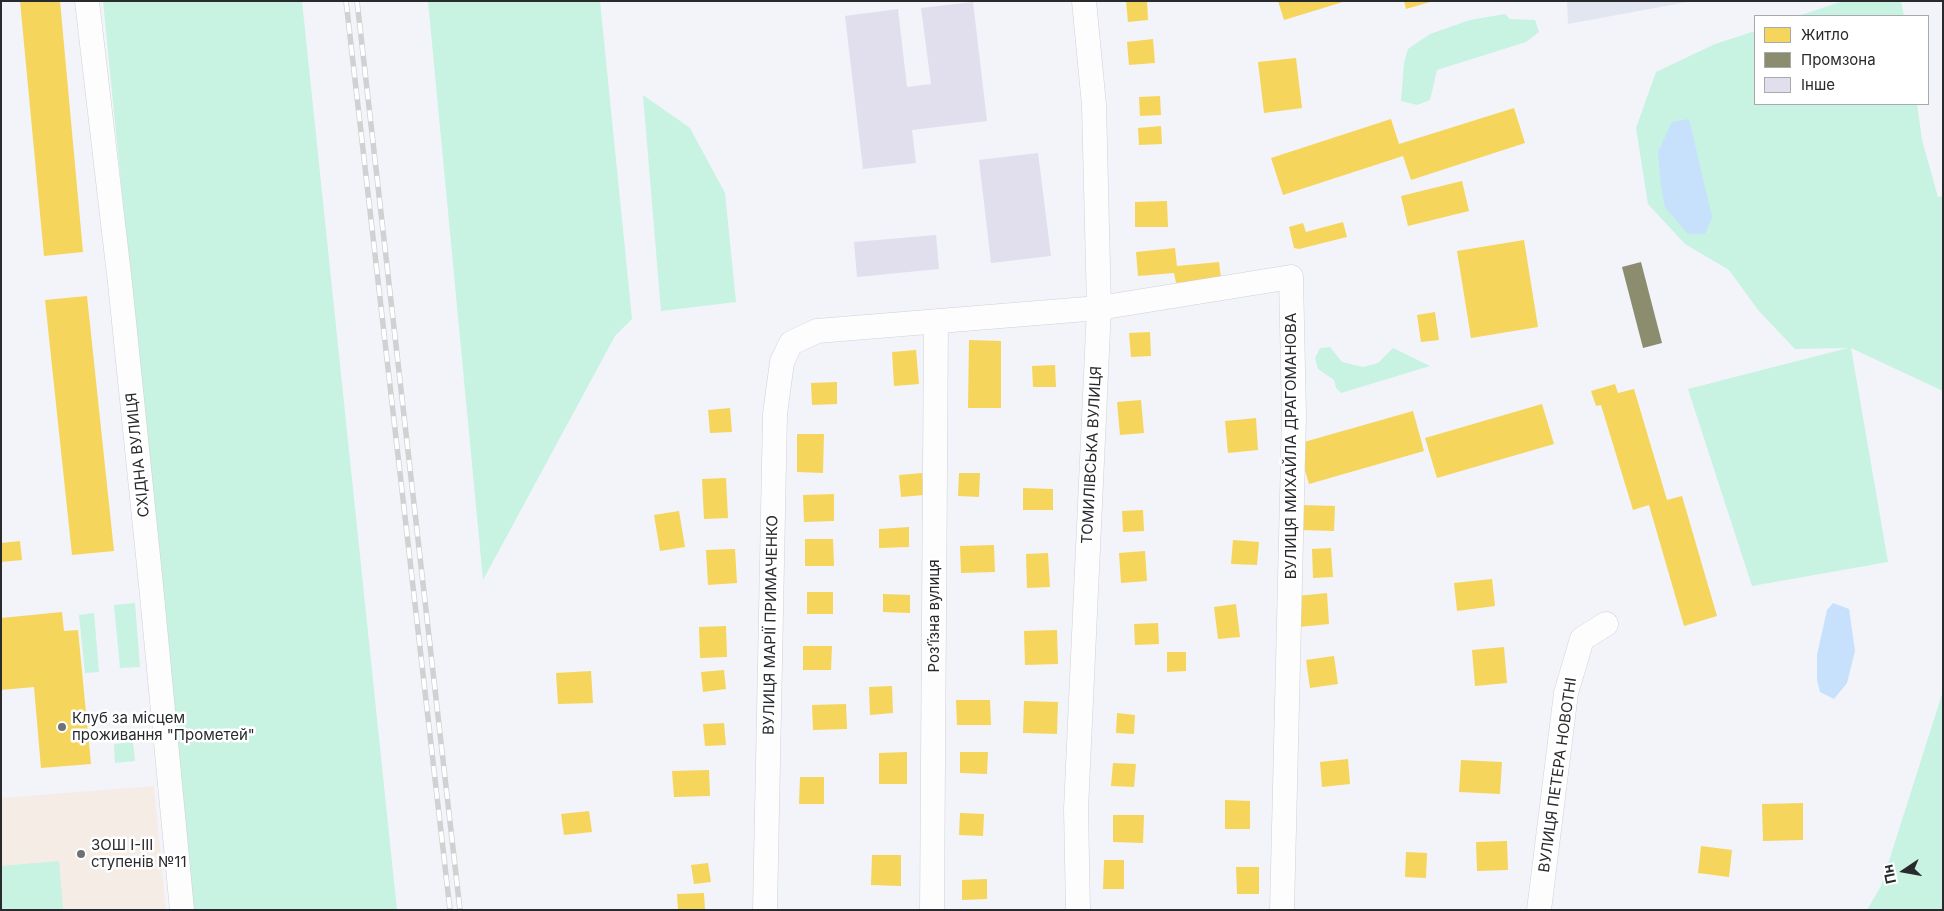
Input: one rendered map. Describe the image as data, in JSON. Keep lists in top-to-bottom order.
{
  "streets": {
    "street": [
      "ВУЛИЦЯ МИХАЙЛА ДРАГОМАНОВА",
      "СХІДНА ВУЛИЦЯ",
      "ТОМИЛІВСЬКА ВУЛИЦЯ",
      "Розʼїзна вулиця",
      "ВУЛИЦЯ МАРІЇ ПРИМАЧЕНКО",
      "ВУЛИЦЯ ПЕТЕРА НОВОТНІ"
    ]
  },
  "crossings": [
    ["ВУЛИЦЯ МИХАЙЛА ДРАГОМАНОВА", "ТОМИЛІВСЬКА ВУЛИЦЯ"],
    ["ВУЛИЦЯ МИХАЙЛА ДРАГОМАНОВА", "Розʼїзна вулиця"],
    ["ВУЛИЦЯ МИХАЙЛА ДРАГОМАНОВА", "ВУЛИЦЯ МАРІЇ ПРИМАЧЕНКО"]
  ],
  "places": ["Клуб за місцем проживання \"Прометей\"", "ЗОШ І-ІІІ ступенів №11"],
  "legend": ["Житло", "Промзона", "Інше"],
  "north": "left"
}
